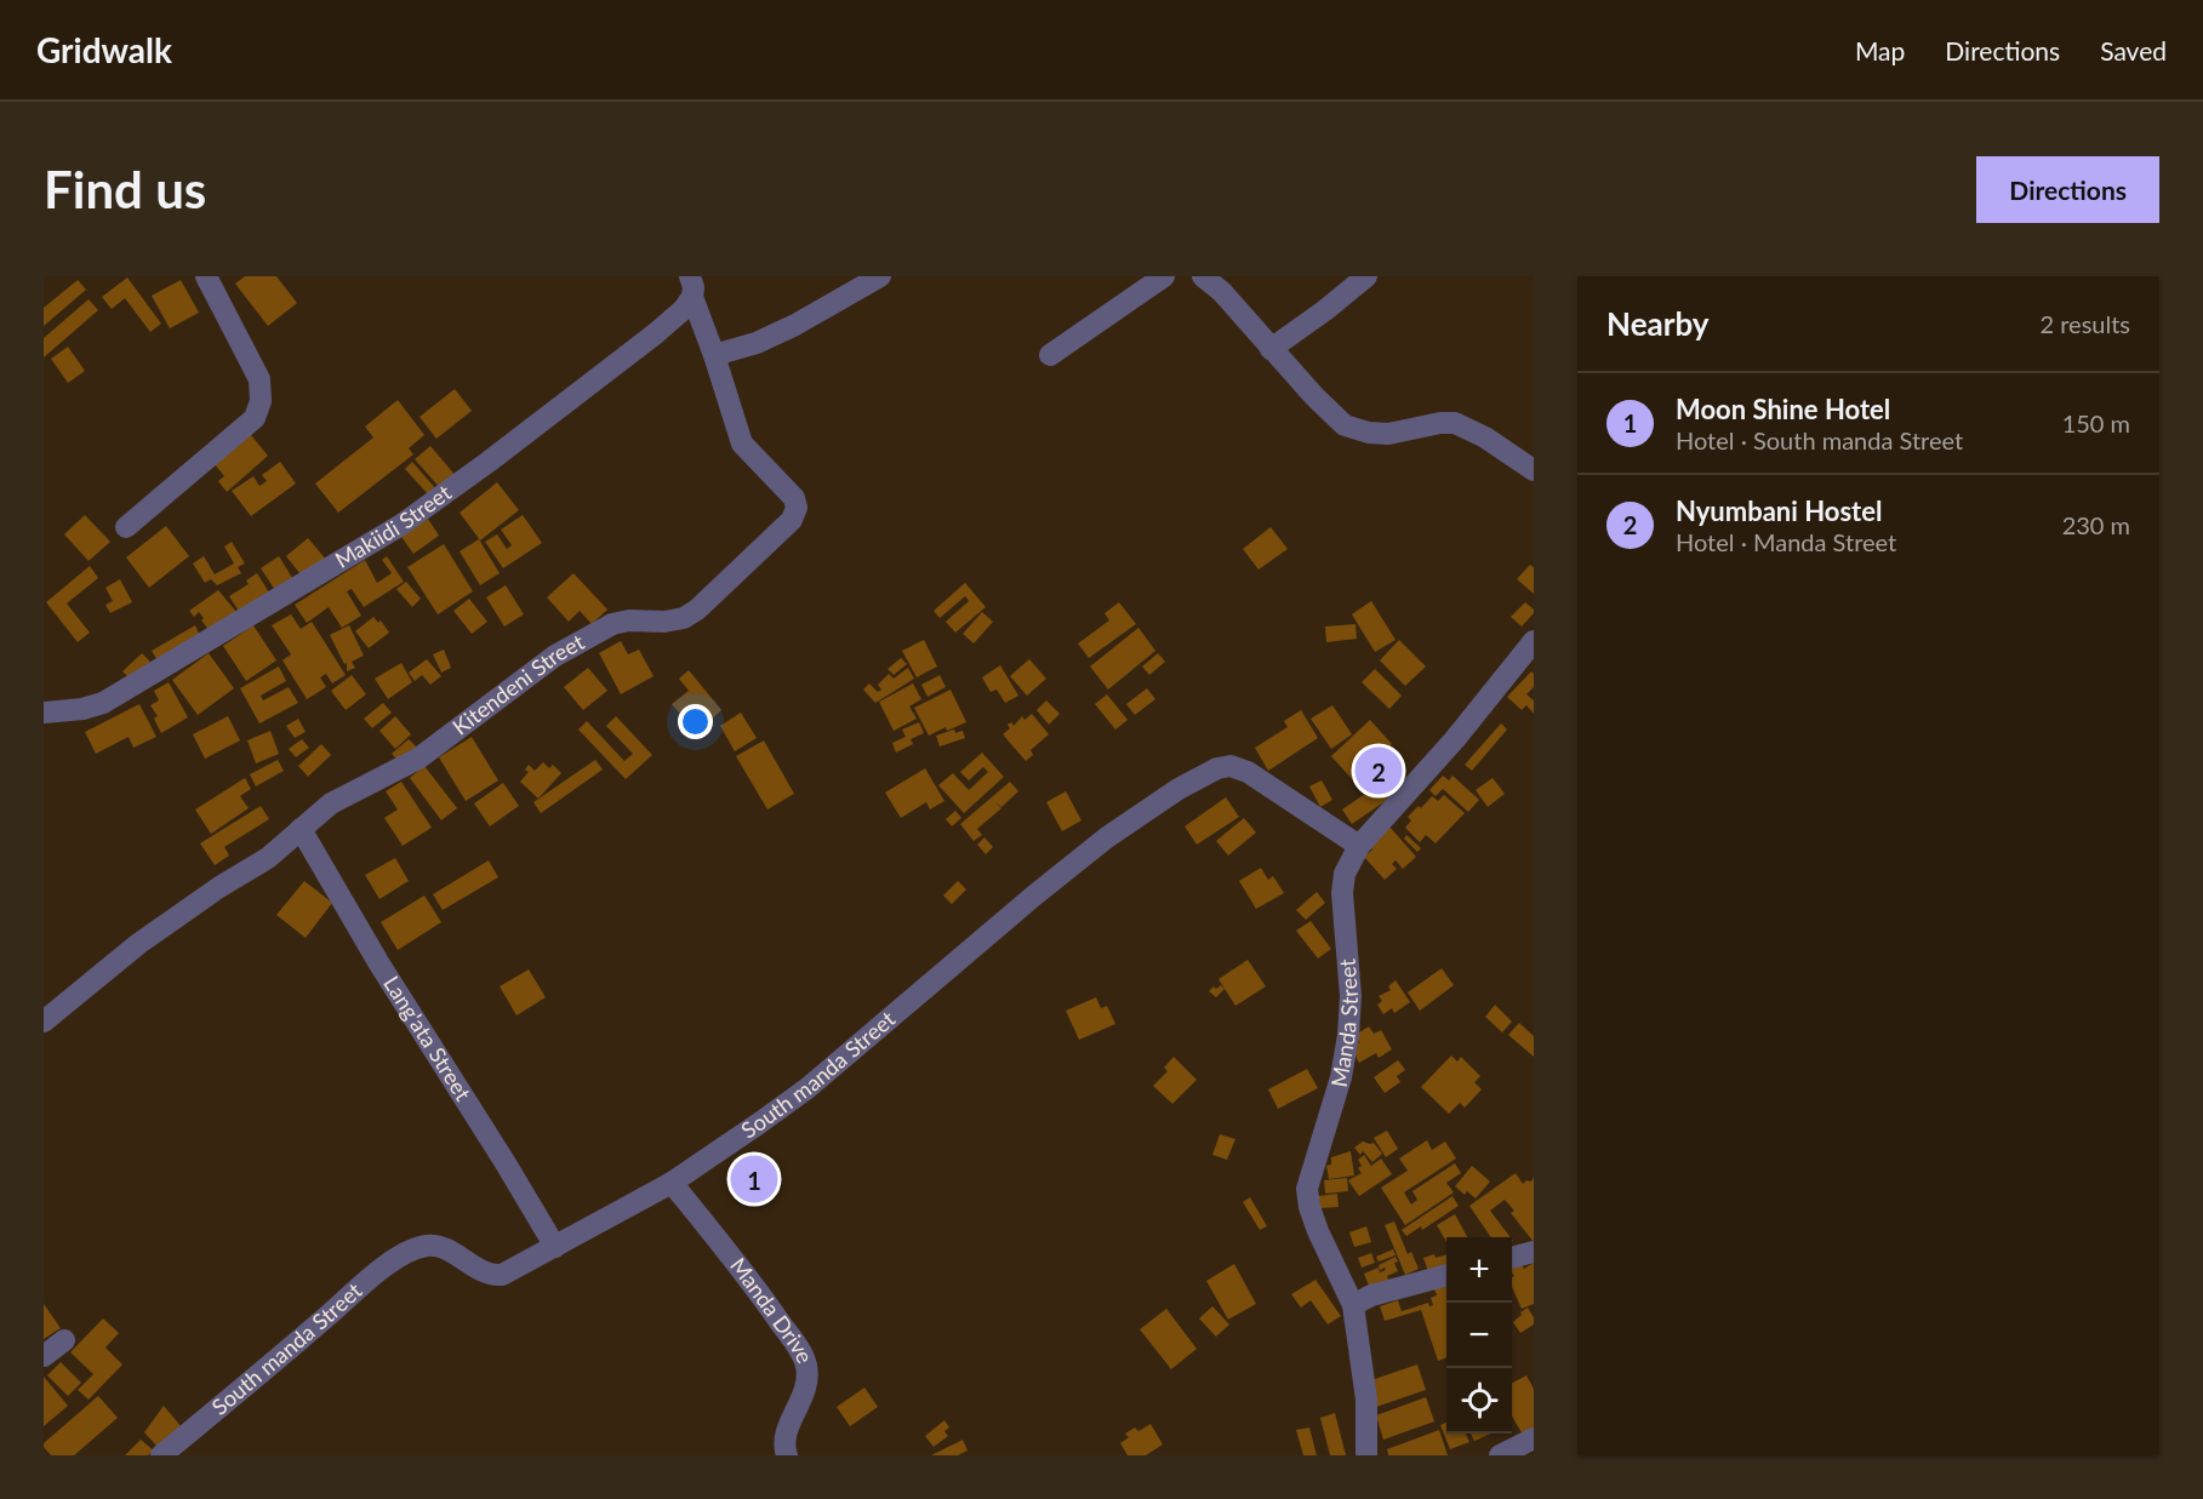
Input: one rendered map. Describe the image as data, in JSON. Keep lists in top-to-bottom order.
{
  "streets": {
    "street": [
      "Makiidi Street",
      "Kitendeni Street",
      "Manda Street",
      "Lang'ata Street",
      "South manda Street",
      "Manda Drive"
    ]
  },
  "crossings": [
    ["Makiidi Street", "Kitendeni Street"],
    ["Kitendeni Street", "Lang'ata Street"],
    ["Manda Street", "South manda Street"],
    ["Lang'ata Street", "South manda Street"],
    ["South manda Street", "Manda Drive"]
  ],
  "page": {
    "header": "Gridwalk",
    "nav": ["Map", "Directions", "Saved"],
    "buttons": "Directions",
    "title": "Find us",
    "heading": ["Nearby", "2 results"],
    "list": [
      {
        "mark": "1",
        "name": "Moon Shine Hotel",
        "note": "Hotel · South manda Street",
        "value": "150 m"
      },
      {
        "mark": "2",
        "name": "Nyumbani Hostel",
        "note": "Hotel · Manda Street",
        "value": "230 m"
      }
    ],
    "pins": ["2", "1"],
    "map_buttons": ["+", "−"]
  }
}
